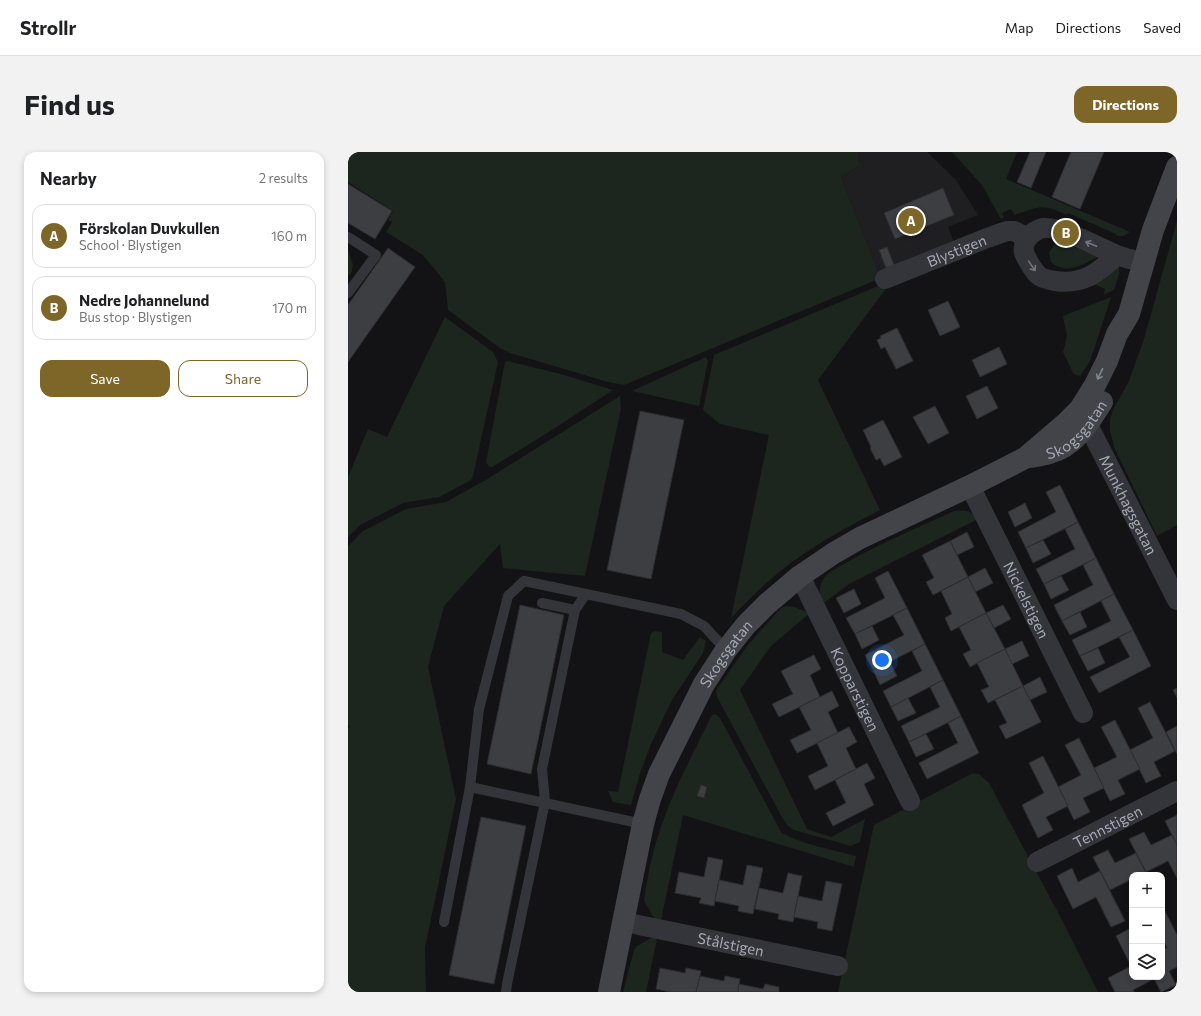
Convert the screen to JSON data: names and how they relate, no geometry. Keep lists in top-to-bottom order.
{
  "streets": {
    "street": [
      "Blystigen",
      "Skogsgatan",
      "Munkhagsgatan",
      "Nickelstigen",
      "Kopparstigen",
      "Tennstigen",
      "Stålstigen"
    ]
  },
  "crossings": [
    ["Skogsgatan", "Munkhagsgatan"],
    ["Skogsgatan", "Nickelstigen"],
    ["Skogsgatan", "Kopparstigen"],
    ["Skogsgatan", "Stålstigen"]
  ],
  "page": {
    "header": "Strollr",
    "nav": ["Map", "Directions", "Saved"],
    "buttons": [
      "Directions",
      ["Save", "Share"]
    ],
    "title": "Find us",
    "heading": ["Nearby", "2 results"],
    "list": [
      {
        "mark": "A",
        "name": "Förskolan Duvkullen",
        "note": "School · Blystigen",
        "value": "160 m"
      },
      {
        "mark": "B",
        "name": "Nedre Johannelund",
        "note": "Bus stop · Blystigen",
        "value": "170 m"
      }
    ],
    "pins": ["A", "B"],
    "map_buttons": ["+", "−"]
  }
}
